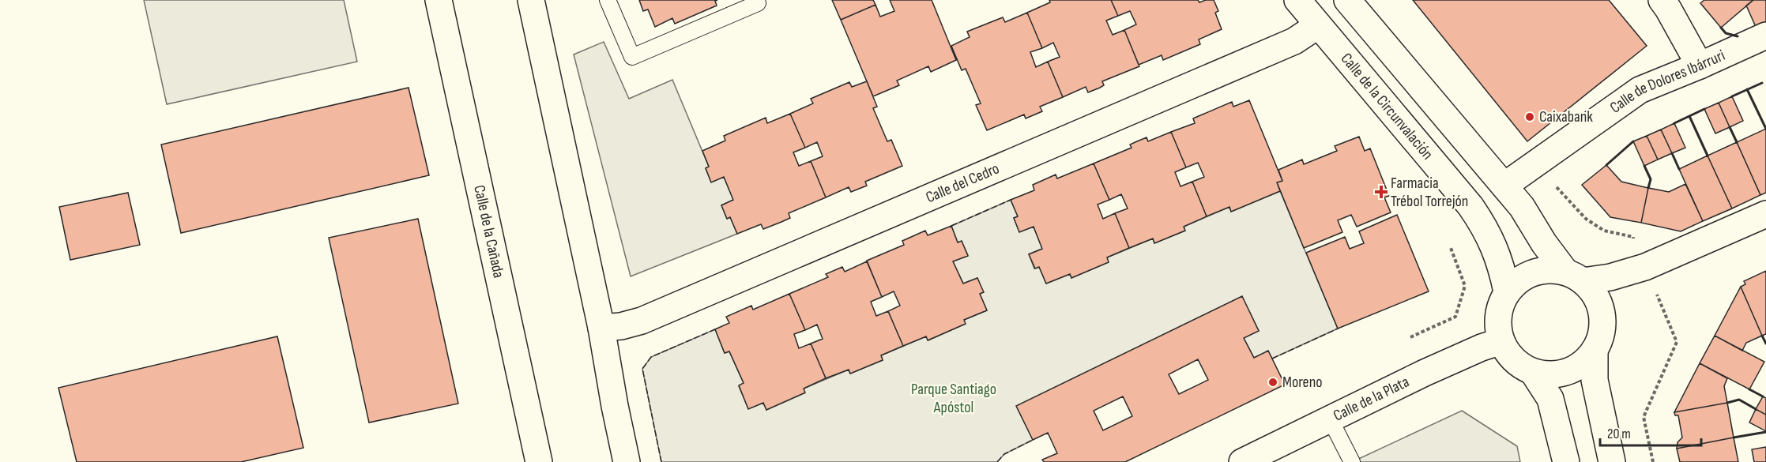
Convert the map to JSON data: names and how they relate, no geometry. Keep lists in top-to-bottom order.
{
  "streets": {
    "street": [
      "Calle de Dolores Ibárruri",
      "Calle de la Circunvalación",
      "Calle del Cedro",
      "Calle de la Cañada",
      "Calle de la Plata"
    ]
  },
  "crossings": [
    ["Calle de la Circunvalación", "Calle del Cedro"],
    ["Calle de la Circunvalación", "Calle de la Plata"]
  ],
  "parks": ["Parque Santiago Apóstol"],
  "places": {
    "other": ["Caixabank", "Moreno"],
    "health": ["Farmacia Trébol Torrejón"]
  },
  "scale_bar": "20 m"
}
